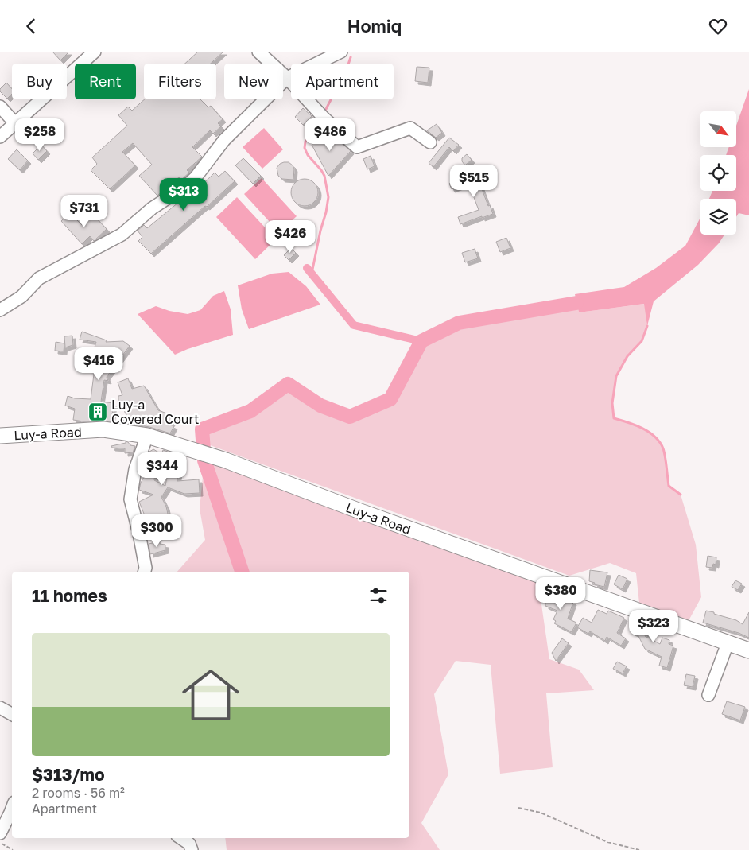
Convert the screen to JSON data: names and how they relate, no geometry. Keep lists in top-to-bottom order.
{
  "streets": {
    "main road": ["Luy-a Road"]
  },
  "places": {
    "building": ["Luy-a Covered Court"]
  },
  "north": "bottom right",
  "page": {
    "header": "Homiq",
    "chip": [
      "Buy",
      "Rent",
      "Filters",
      "New",
      "Apartment"
    ],
    "price": [
      "$258",
      "$486",
      "$515",
      "$313",
      "$731",
      "$426",
      "$416",
      "$344",
      "$300",
      "$380",
      "$323"
    ],
    "heading": "11 homes",
    "list": [
      {
        "name": "$313/mo",
        "note": "2 rooms · 56 m² · Apartment"
      }
    ]
  }
}
